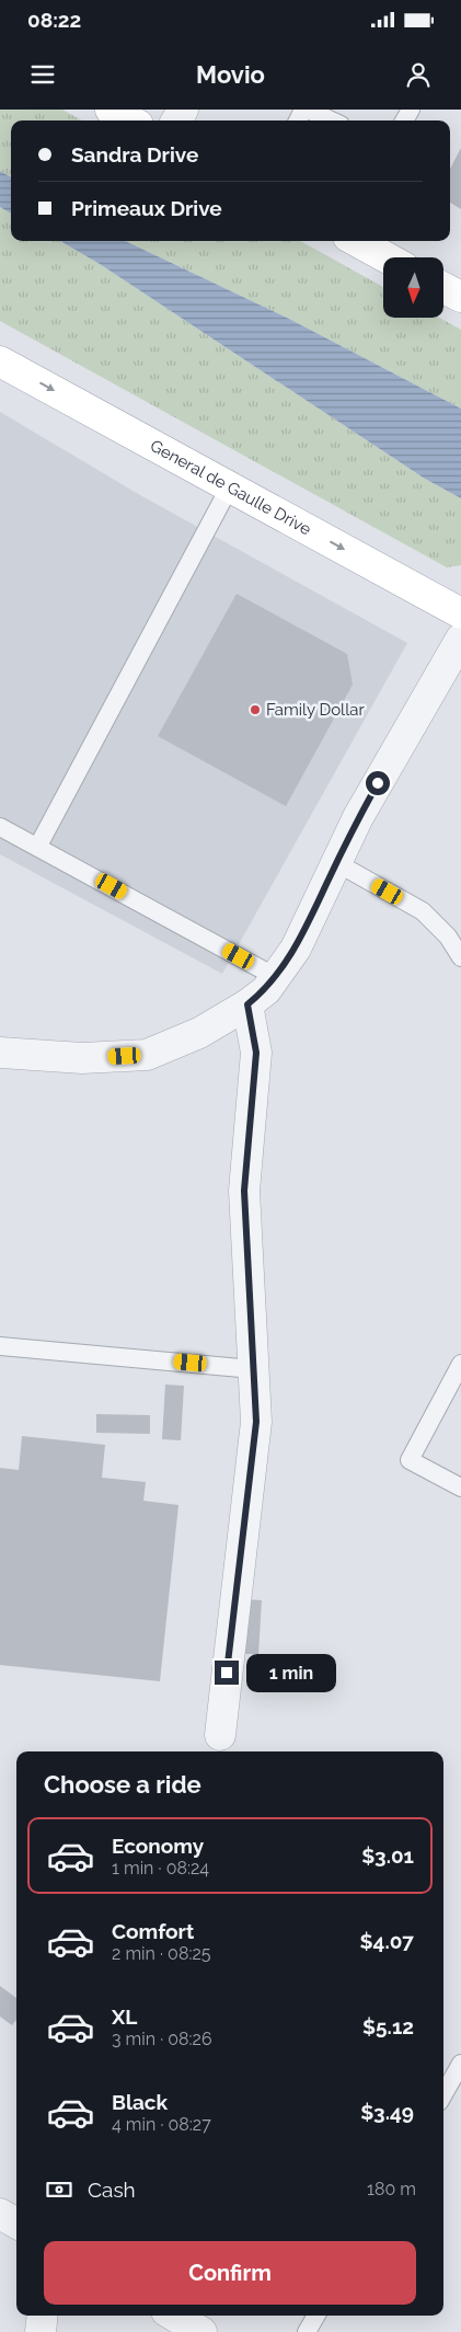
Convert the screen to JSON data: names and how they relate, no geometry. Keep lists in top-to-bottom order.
{
  "streets": {
    "main road": ["General de Gaulle Drive"]
  },
  "one_way": ["General de Gaulle Drive"],
  "places": ["Family Dollar"],
  "north": "bottom",
  "page": {
    "status": "08:22",
    "header": "Movio",
    "banner": ["Sandra Drive", "Primeaux Drive"],
    "bubble": "1 min",
    "heading": "Choose a ride",
    "list": [
      {
        "name": "Economy",
        "note": "1 min · 08:24",
        "value": "$3.01"
      },
      {
        "name": "Comfort",
        "note": "2 min · 08:25",
        "value": "$4.07"
      },
      {
        "name": "XL",
        "note": "3 min · 08:26",
        "value": "$5.12"
      },
      {
        "name": "Black",
        "note": "4 min · 08:27",
        "value": "$3.49"
      }
    ],
    "pay": ["Cash", "180 m"],
    "buttons": "Confirm"
  }
}
